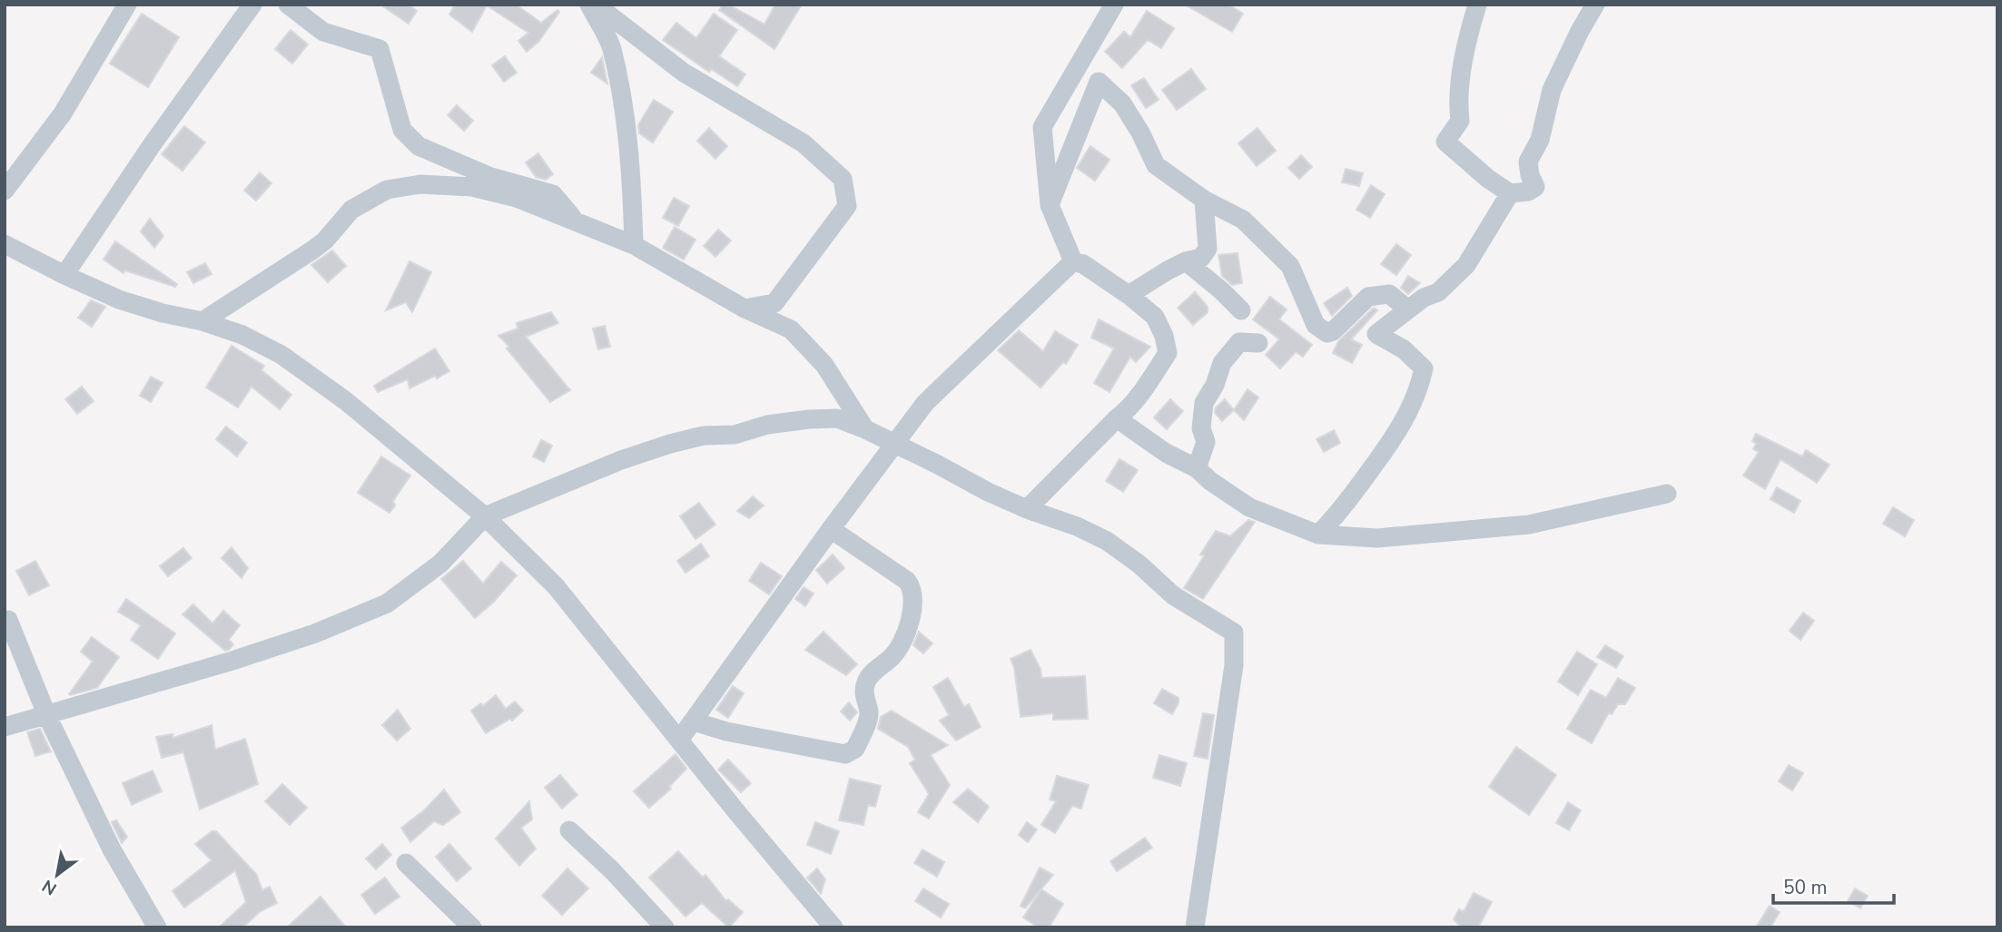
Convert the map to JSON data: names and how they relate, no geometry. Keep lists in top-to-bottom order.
{
  "scale_bar": "50 m",
  "north": "bottom left"
}
